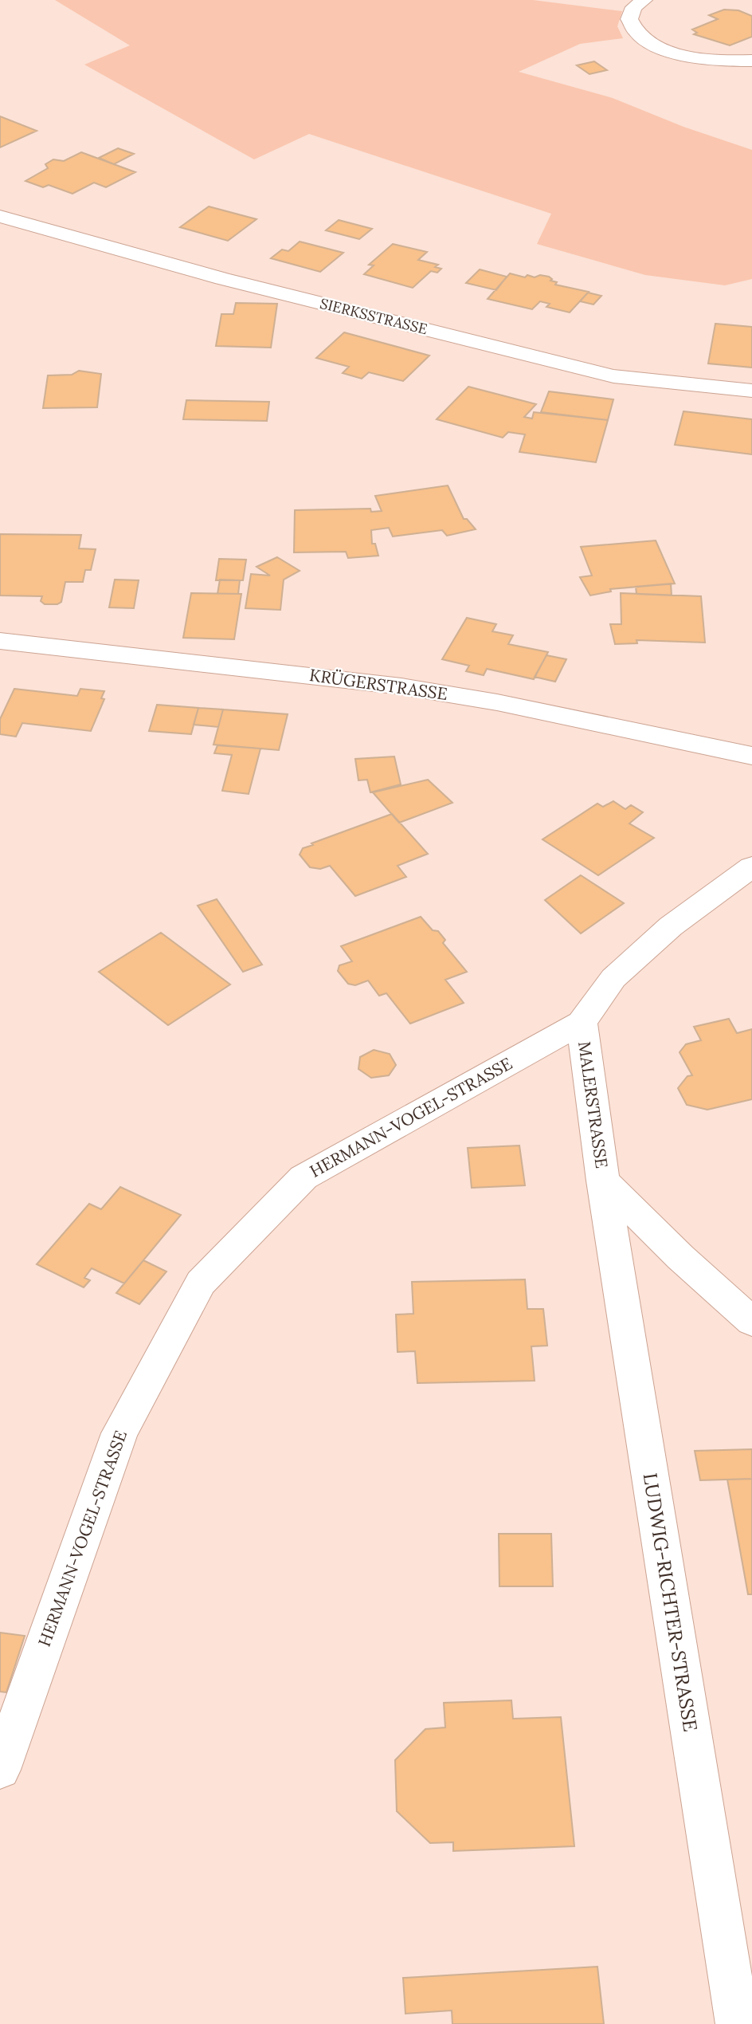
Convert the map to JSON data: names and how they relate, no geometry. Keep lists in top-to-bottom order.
{
  "streets": {
    "street": [
      "SIERKSSTRASSE",
      "KRÜGERSTRASSE",
      "MALERSTRASSE",
      "HERMANN-VOGEL-STRASSE",
      "LUDWIG-RICHTER-STRASSE"
    ]
  },
  "crossings": [
    ["MALERSTRASSE", "HERMANN-VOGEL-STRASSE"],
    ["MALERSTRASSE", "LUDWIG-RICHTER-STRASSE"]
  ]
}
